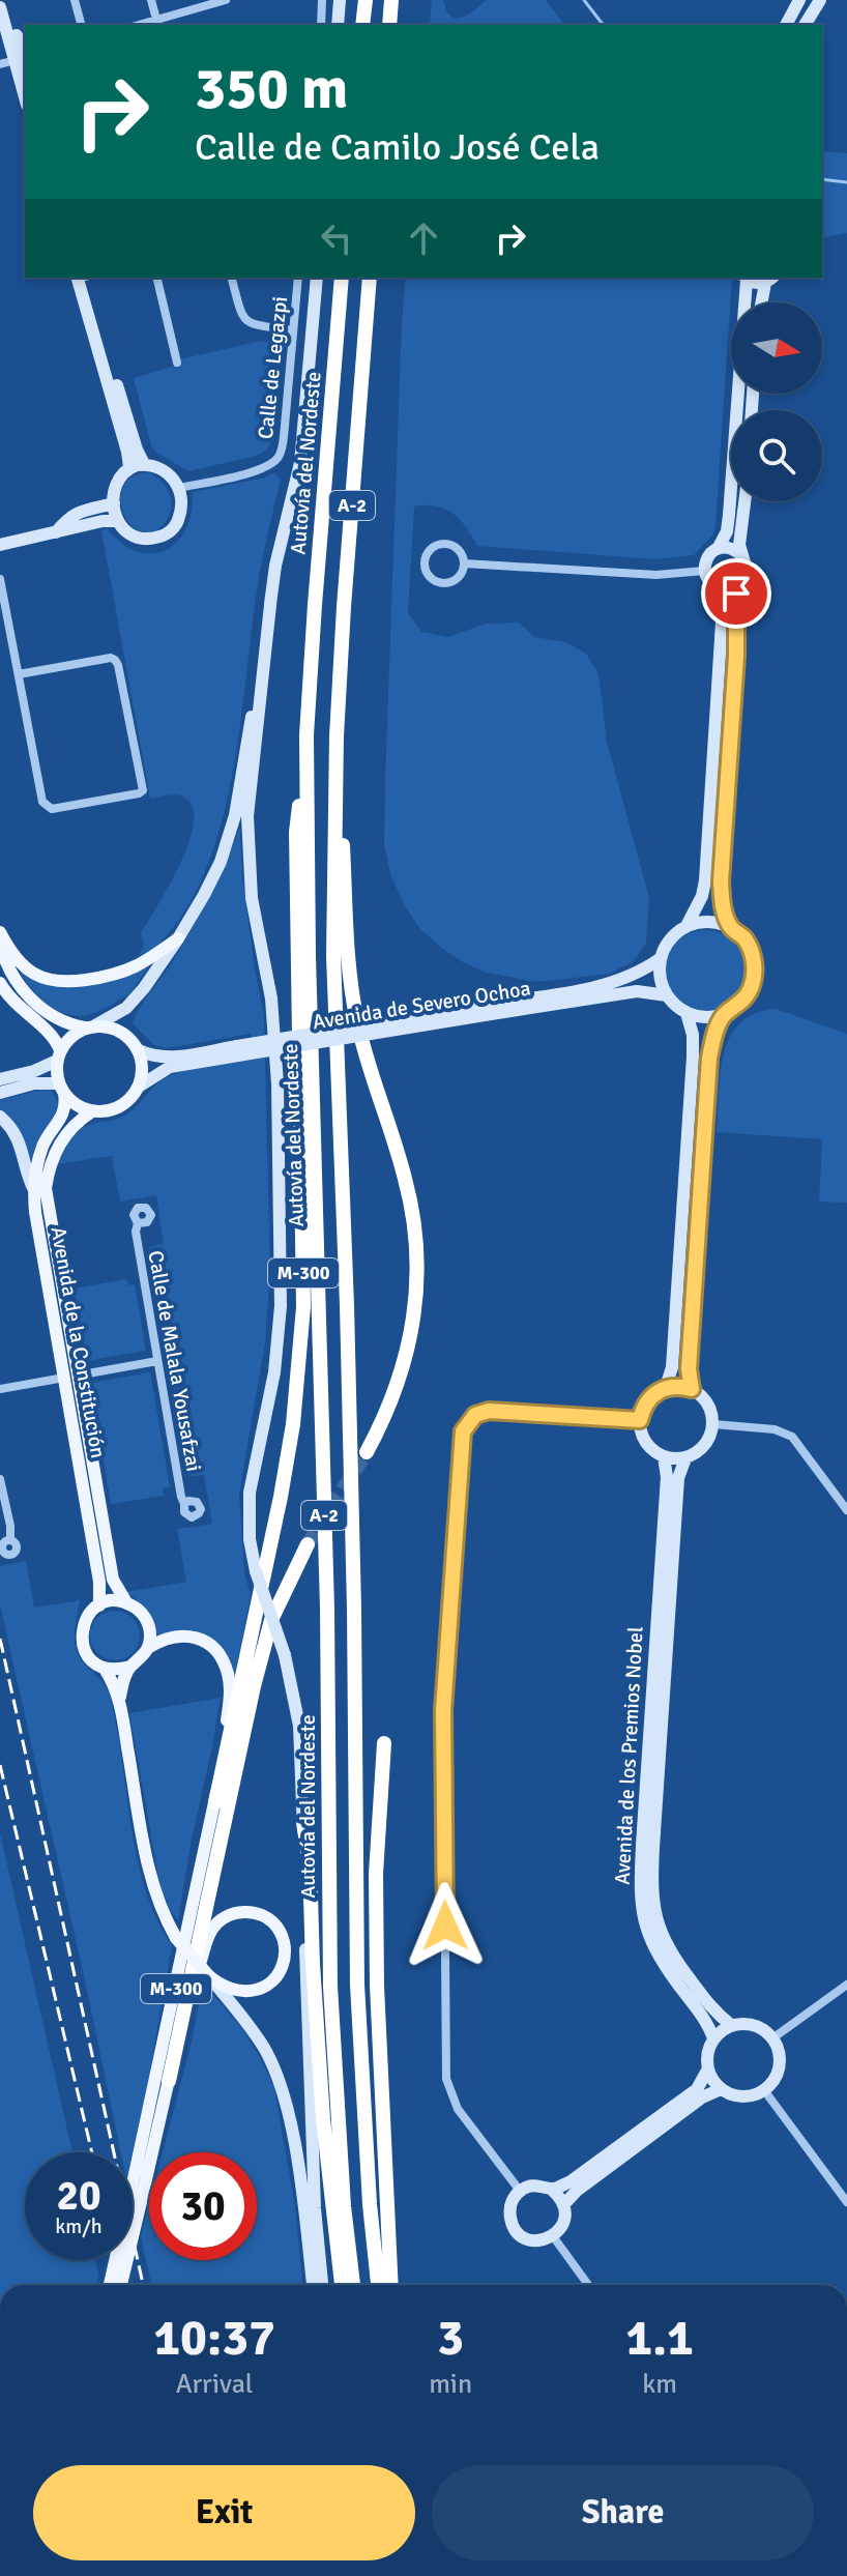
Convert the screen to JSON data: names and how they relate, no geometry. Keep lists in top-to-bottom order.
{
  "streets": {
    "highway": ["Autovía del Nordeste", "A-2", "M-300"],
    "main road": ["Avenida de la Constitución"],
    "street": [
      "Calle de Legazpi",
      "Avenida de Severo Ochoa",
      "Calle de Malala Yousafzai",
      "Avenida de los Premios Nobel"
    ]
  },
  "crossings": [
    ["Autovía del Nordeste", "M-300"],
    ["Avenida de Severo Ochoa", "Avenida de la Constitución"]
  ],
  "north": "right",
  "page": {
    "turn": ["350 m", "Calle de Camilo José Cela"],
    "speed": "20 km/h",
    "limit": "30",
    "eta": [
      "10:37",
      "Arrival",
      "3",
      "min",
      "1.1",
      "km"
    ],
    "buttons": ["Exit", "Share"]
  }
}
